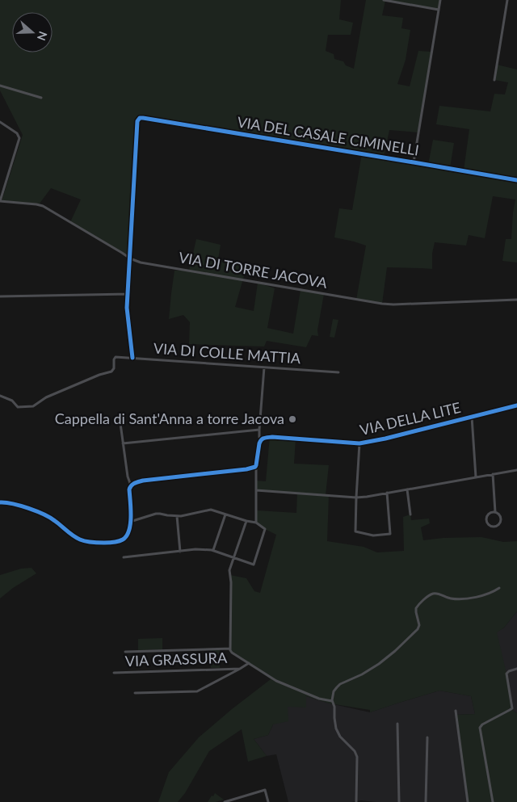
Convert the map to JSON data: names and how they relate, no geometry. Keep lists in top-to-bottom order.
{
  "streets": {
    "street": [
      "VIA DEL CASALE CIMINELLI",
      "VIA DI TORRE JACOVA",
      "VIA DI COLLE MATTIA",
      "VIA DELLA LITE",
      "VIA GRASSURA"
    ]
  },
  "crossings": [
    ["VIA DEL CASALE CIMINELLI", "VIA DI TORRE JACOVA"]
  ],
  "places": ["Cappella di Sant'Anna a torre Jacova"],
  "north": "right"
}
